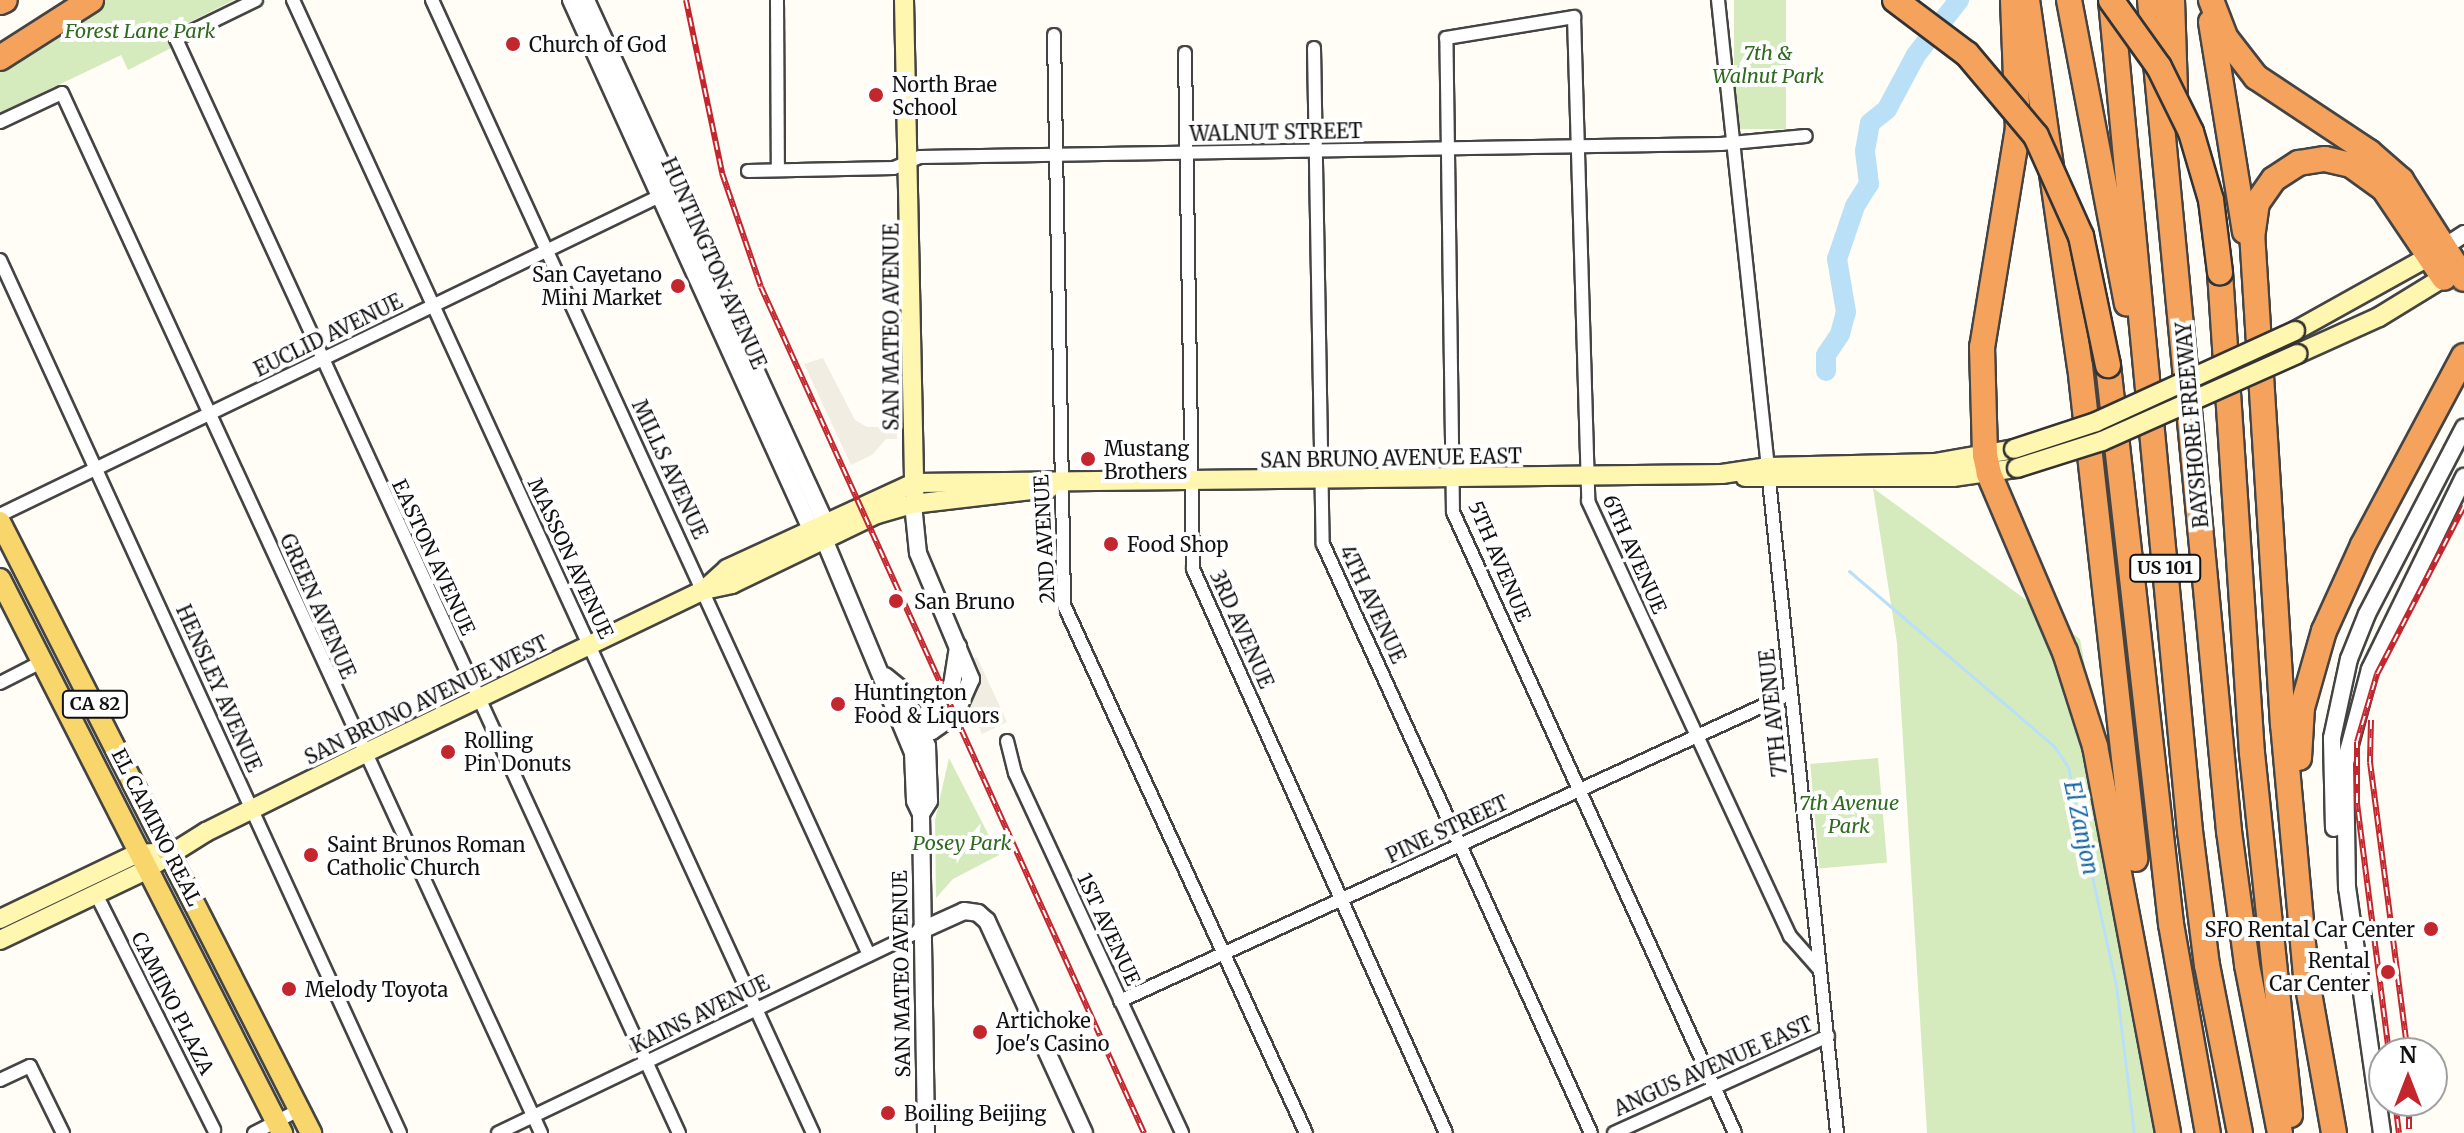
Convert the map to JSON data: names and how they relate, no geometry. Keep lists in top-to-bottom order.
{
  "streets": {
    "highway": ["BAYSHORE FREEWAY", "US 101"],
    "main road": [
      "SAN MATEO AVENUE",
      "SAN BRUNO AVENUE EAST",
      "SAN BRUNO AVENUE WEST",
      "CA 82",
      "EL CAMINO REAL"
    ],
    "street": [
      "WALNUT STREET",
      "HUNTINGTON AVENUE",
      "EUCLID AVENUE",
      "MILLS AVENUE",
      "2ND AVENUE",
      "6TH AVENUE",
      "EASTON AVENUE",
      "MASSON AVENUE",
      "5TH AVENUE",
      "4TH AVENUE",
      "GREEN AVENUE",
      "3RD AVENUE",
      "HENSLEY AVENUE",
      "7TH AVENUE",
      "PINE STREET",
      "1ST AVENUE",
      "CAMINO PLAZA",
      "KAINS AVENUE",
      "ANGUS AVENUE EAST"
    ]
  },
  "crossings": [
    ["WALNUT STREET", "SAN MATEO AVENUE"],
    ["WALNUT STREET", "2ND AVENUE"],
    ["WALNUT STREET", "6TH AVENUE"],
    ["WALNUT STREET", "5TH AVENUE"],
    ["WALNUT STREET", "4TH AVENUE"],
    ["WALNUT STREET", "3RD AVENUE"],
    ["WALNUT STREET", "7TH AVENUE"],
    ["HUNTINGTON AVENUE", "SAN MATEO AVENUE"],
    ["HUNTINGTON AVENUE", "EUCLID AVENUE"],
    ["HUNTINGTON AVENUE", "SAN BRUNO AVENUE WEST"],
    ["SAN MATEO AVENUE", "SAN BRUNO AVENUE EAST"],
    ["SAN MATEO AVENUE", "SAN BRUNO AVENUE WEST"],
    ["SAN MATEO AVENUE", "KAINS AVENUE"],
    ["EUCLID AVENUE", "MILLS AVENUE"],
    ["EUCLID AVENUE", "EASTON AVENUE"],
    ["EUCLID AVENUE", "MASSON AVENUE"],
    ["EUCLID AVENUE", "GREEN AVENUE"],
    ["EUCLID AVENUE", "HENSLEY AVENUE"],
    ["SAN BRUNO AVENUE EAST", "2ND AVENUE"],
    ["SAN BRUNO AVENUE EAST", "6TH AVENUE"],
    ["SAN BRUNO AVENUE EAST", "5TH AVENUE"],
    ["SAN BRUNO AVENUE EAST", "4TH AVENUE"],
    ["SAN BRUNO AVENUE EAST", "3RD AVENUE"],
    ["SAN BRUNO AVENUE EAST", "SAN BRUNO AVENUE WEST"],
    ["SAN BRUNO AVENUE EAST", "7TH AVENUE"],
    ["MILLS AVENUE", "SAN BRUNO AVENUE WEST"],
    ["MILLS AVENUE", "KAINS AVENUE"],
    ["2ND AVENUE", "PINE STREET"],
    ["6TH AVENUE", "5TH AVENUE"],
    ["6TH AVENUE", "7TH AVENUE"],
    ["6TH AVENUE", "PINE STREET"],
    ["EASTON AVENUE", "SAN BRUNO AVENUE WEST"],
    ["EASTON AVENUE", "KAINS AVENUE"],
    ["MASSON AVENUE", "SAN BRUNO AVENUE WEST"],
    ["MASSON AVENUE", "KAINS AVENUE"],
    ["5TH AVENUE", "PINE STREET"],
    ["5TH AVENUE", "ANGUS AVENUE EAST"],
    ["4TH AVENUE", "PINE STREET"],
    ["GREEN AVENUE", "SAN BRUNO AVENUE WEST"],
    ["GREEN AVENUE", "KAINS AVENUE"],
    ["3RD AVENUE", "PINE STREET"],
    ["HENSLEY AVENUE", "SAN BRUNO AVENUE WEST"],
    ["SAN BRUNO AVENUE WEST", "EL CAMINO REAL"],
    ["SAN BRUNO AVENUE WEST", "CAMINO PLAZA"],
    ["7TH AVENUE", "PINE STREET"],
    ["7TH AVENUE", "ANGUS AVENUE EAST"],
    ["PINE STREET", "1ST AVENUE"]
  ],
  "water": ["El Zanjon"],
  "parks": [
    "Forest Lane Park",
    "7th & Walnut Park",
    "7th Avenue Park",
    "Posey Park"
  ],
  "places": [
    "Church of God",
    "North Brae School",
    "San Cayetano Mini Market",
    "Mustang Brothers",
    "Food Shop",
    "San Bruno",
    "Huntington Food & Liquors",
    "Rolling Pin Donuts",
    "Saint Brunos Roman Catholic Church",
    "SFO Rental Car Center",
    "Rental Car Center",
    "Melody Toyota",
    "Artichoke Joe's Casino",
    "Boiling Beijing"
  ],
  "north": "top"
}
